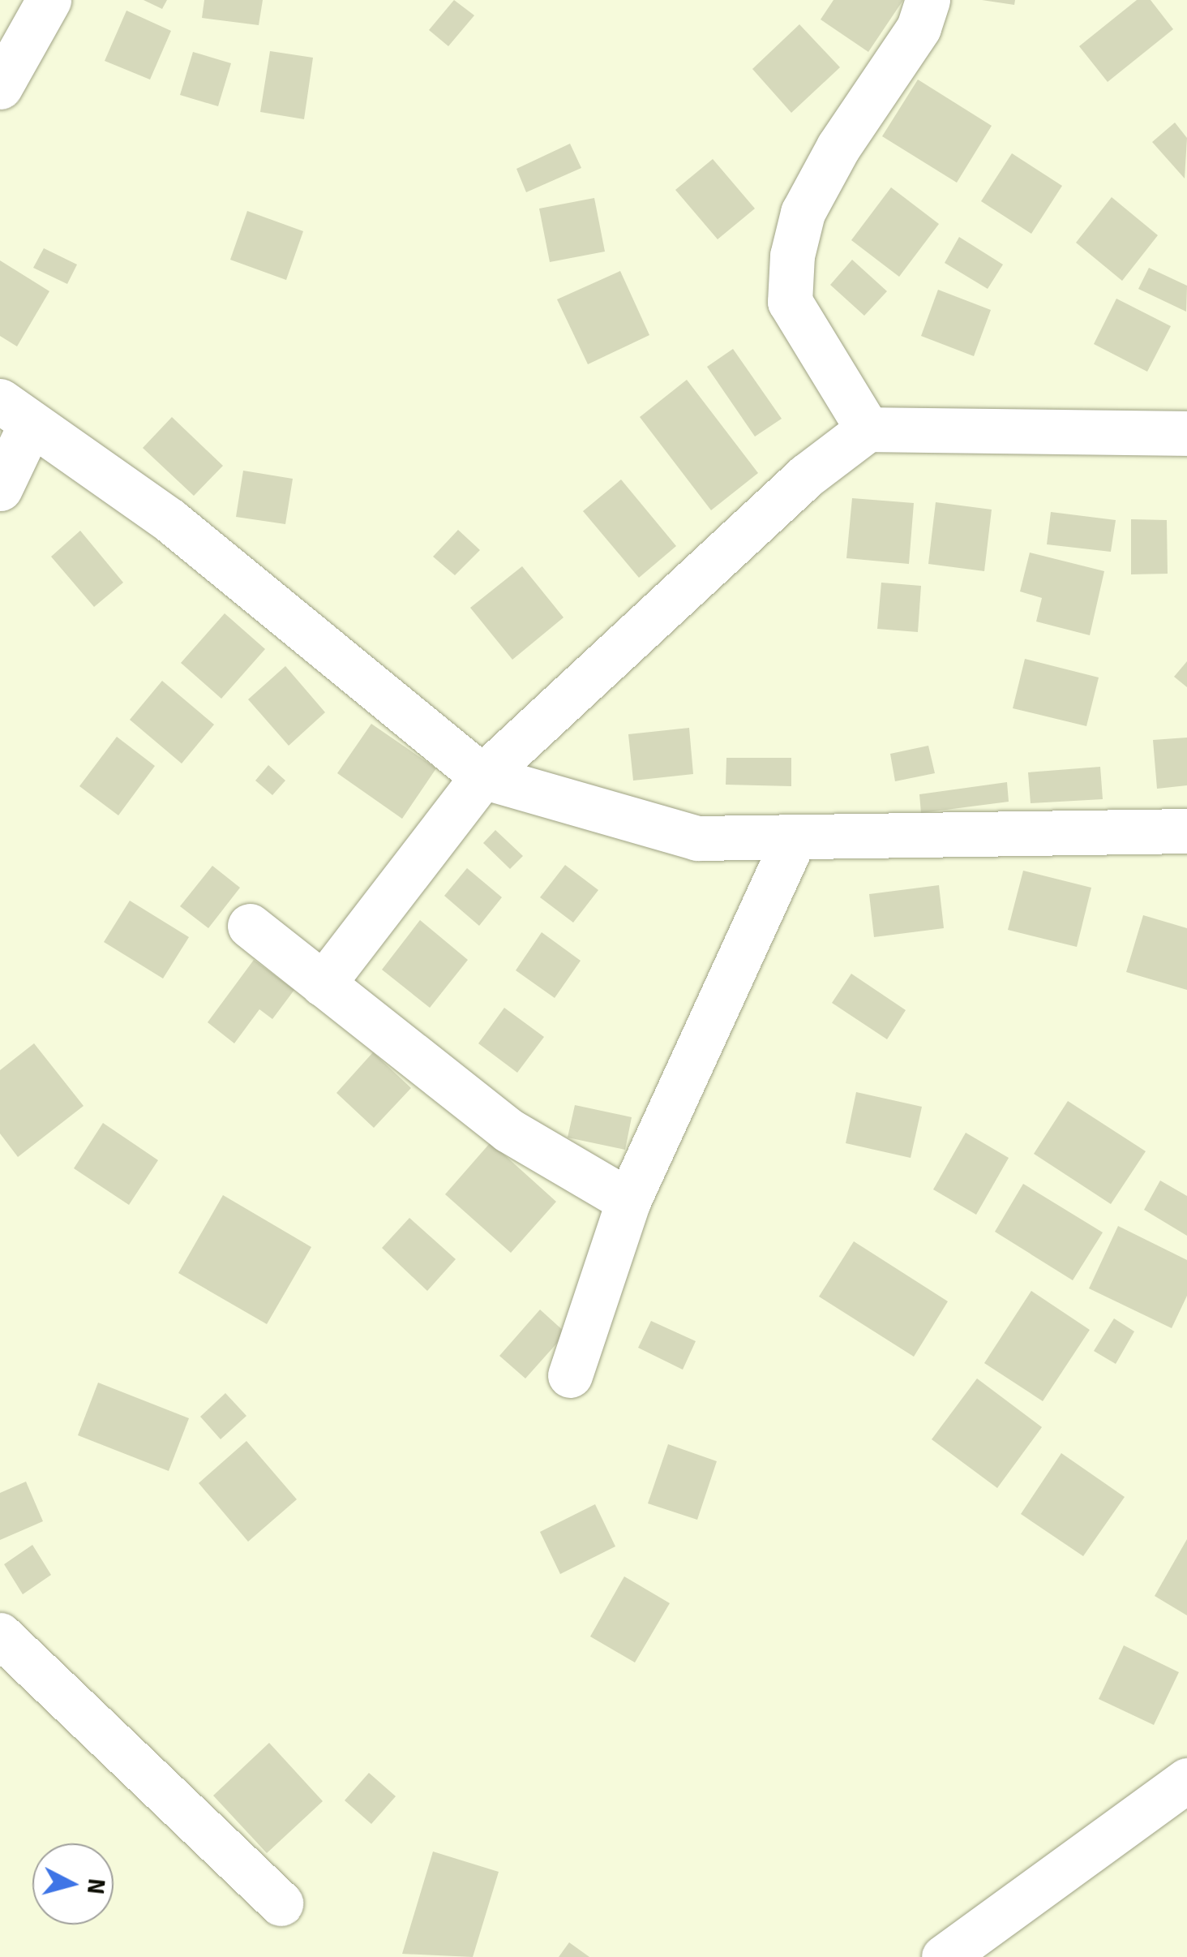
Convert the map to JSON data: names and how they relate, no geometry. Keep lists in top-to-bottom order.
{
  "north": "right"
}
